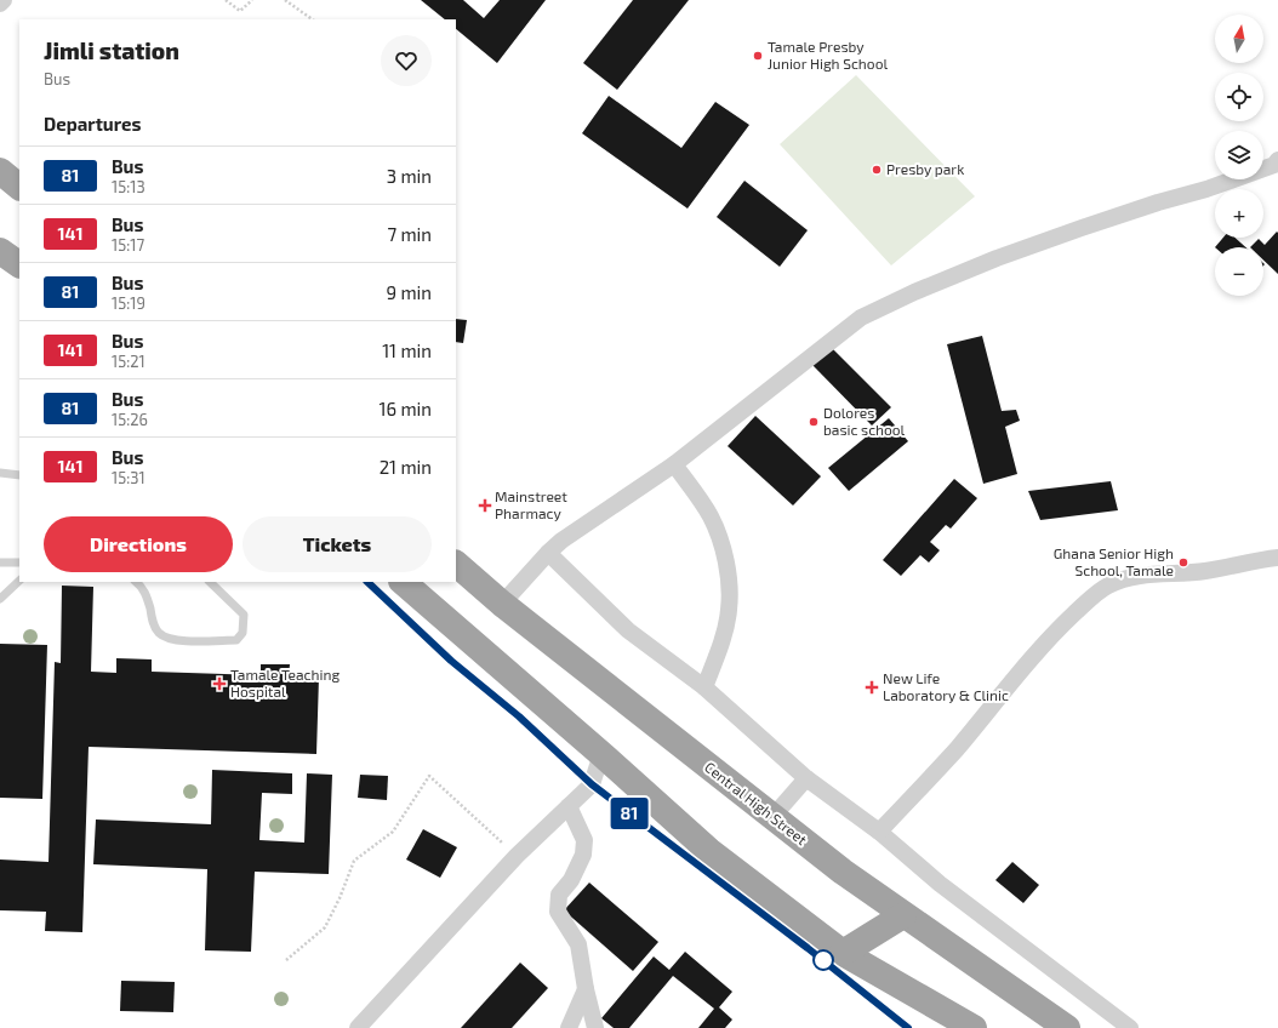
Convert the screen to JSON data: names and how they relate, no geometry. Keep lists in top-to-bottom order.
{
  "streets": {
    "highway": ["Central High Street"]
  },
  "places": {
    "other": [
      "Tamale Presby Junior High School",
      "Presby park",
      "Dolores basic school",
      "Ghana Senior High School, Tamale"
    ],
    "health": ["Mainstreet Pharmacy", "Tamale Teaching Hospital", "New Life Laboratory & Clinic"]
  },
  "lines": ["bus line 81"],
  "north": "top",
  "page": {
    "on_map": "81",
    "map_buttons": ["+", "−"],
    "heading": [
      ["Jimli station", "Bus"],
      "Departures"
    ],
    "list": [
      {
        "mark": "81",
        "name": "Bus",
        "note": "15:13",
        "value": "3 min"
      },
      {
        "mark": "141",
        "name": "Bus",
        "note": "15:17",
        "value": "7 min"
      },
      {
        "mark": "81",
        "name": "Bus",
        "note": "15:19",
        "value": "9 min"
      },
      {
        "mark": "141",
        "name": "Bus",
        "note": "15:21",
        "value": "11 min"
      },
      {
        "mark": "81",
        "name": "Bus",
        "note": "15:26",
        "value": "16 min"
      },
      {
        "mark": "141",
        "name": "Bus",
        "note": "15:31",
        "value": "21 min"
      }
    ],
    "buttons": ["Directions", "Tickets"]
  }
}
